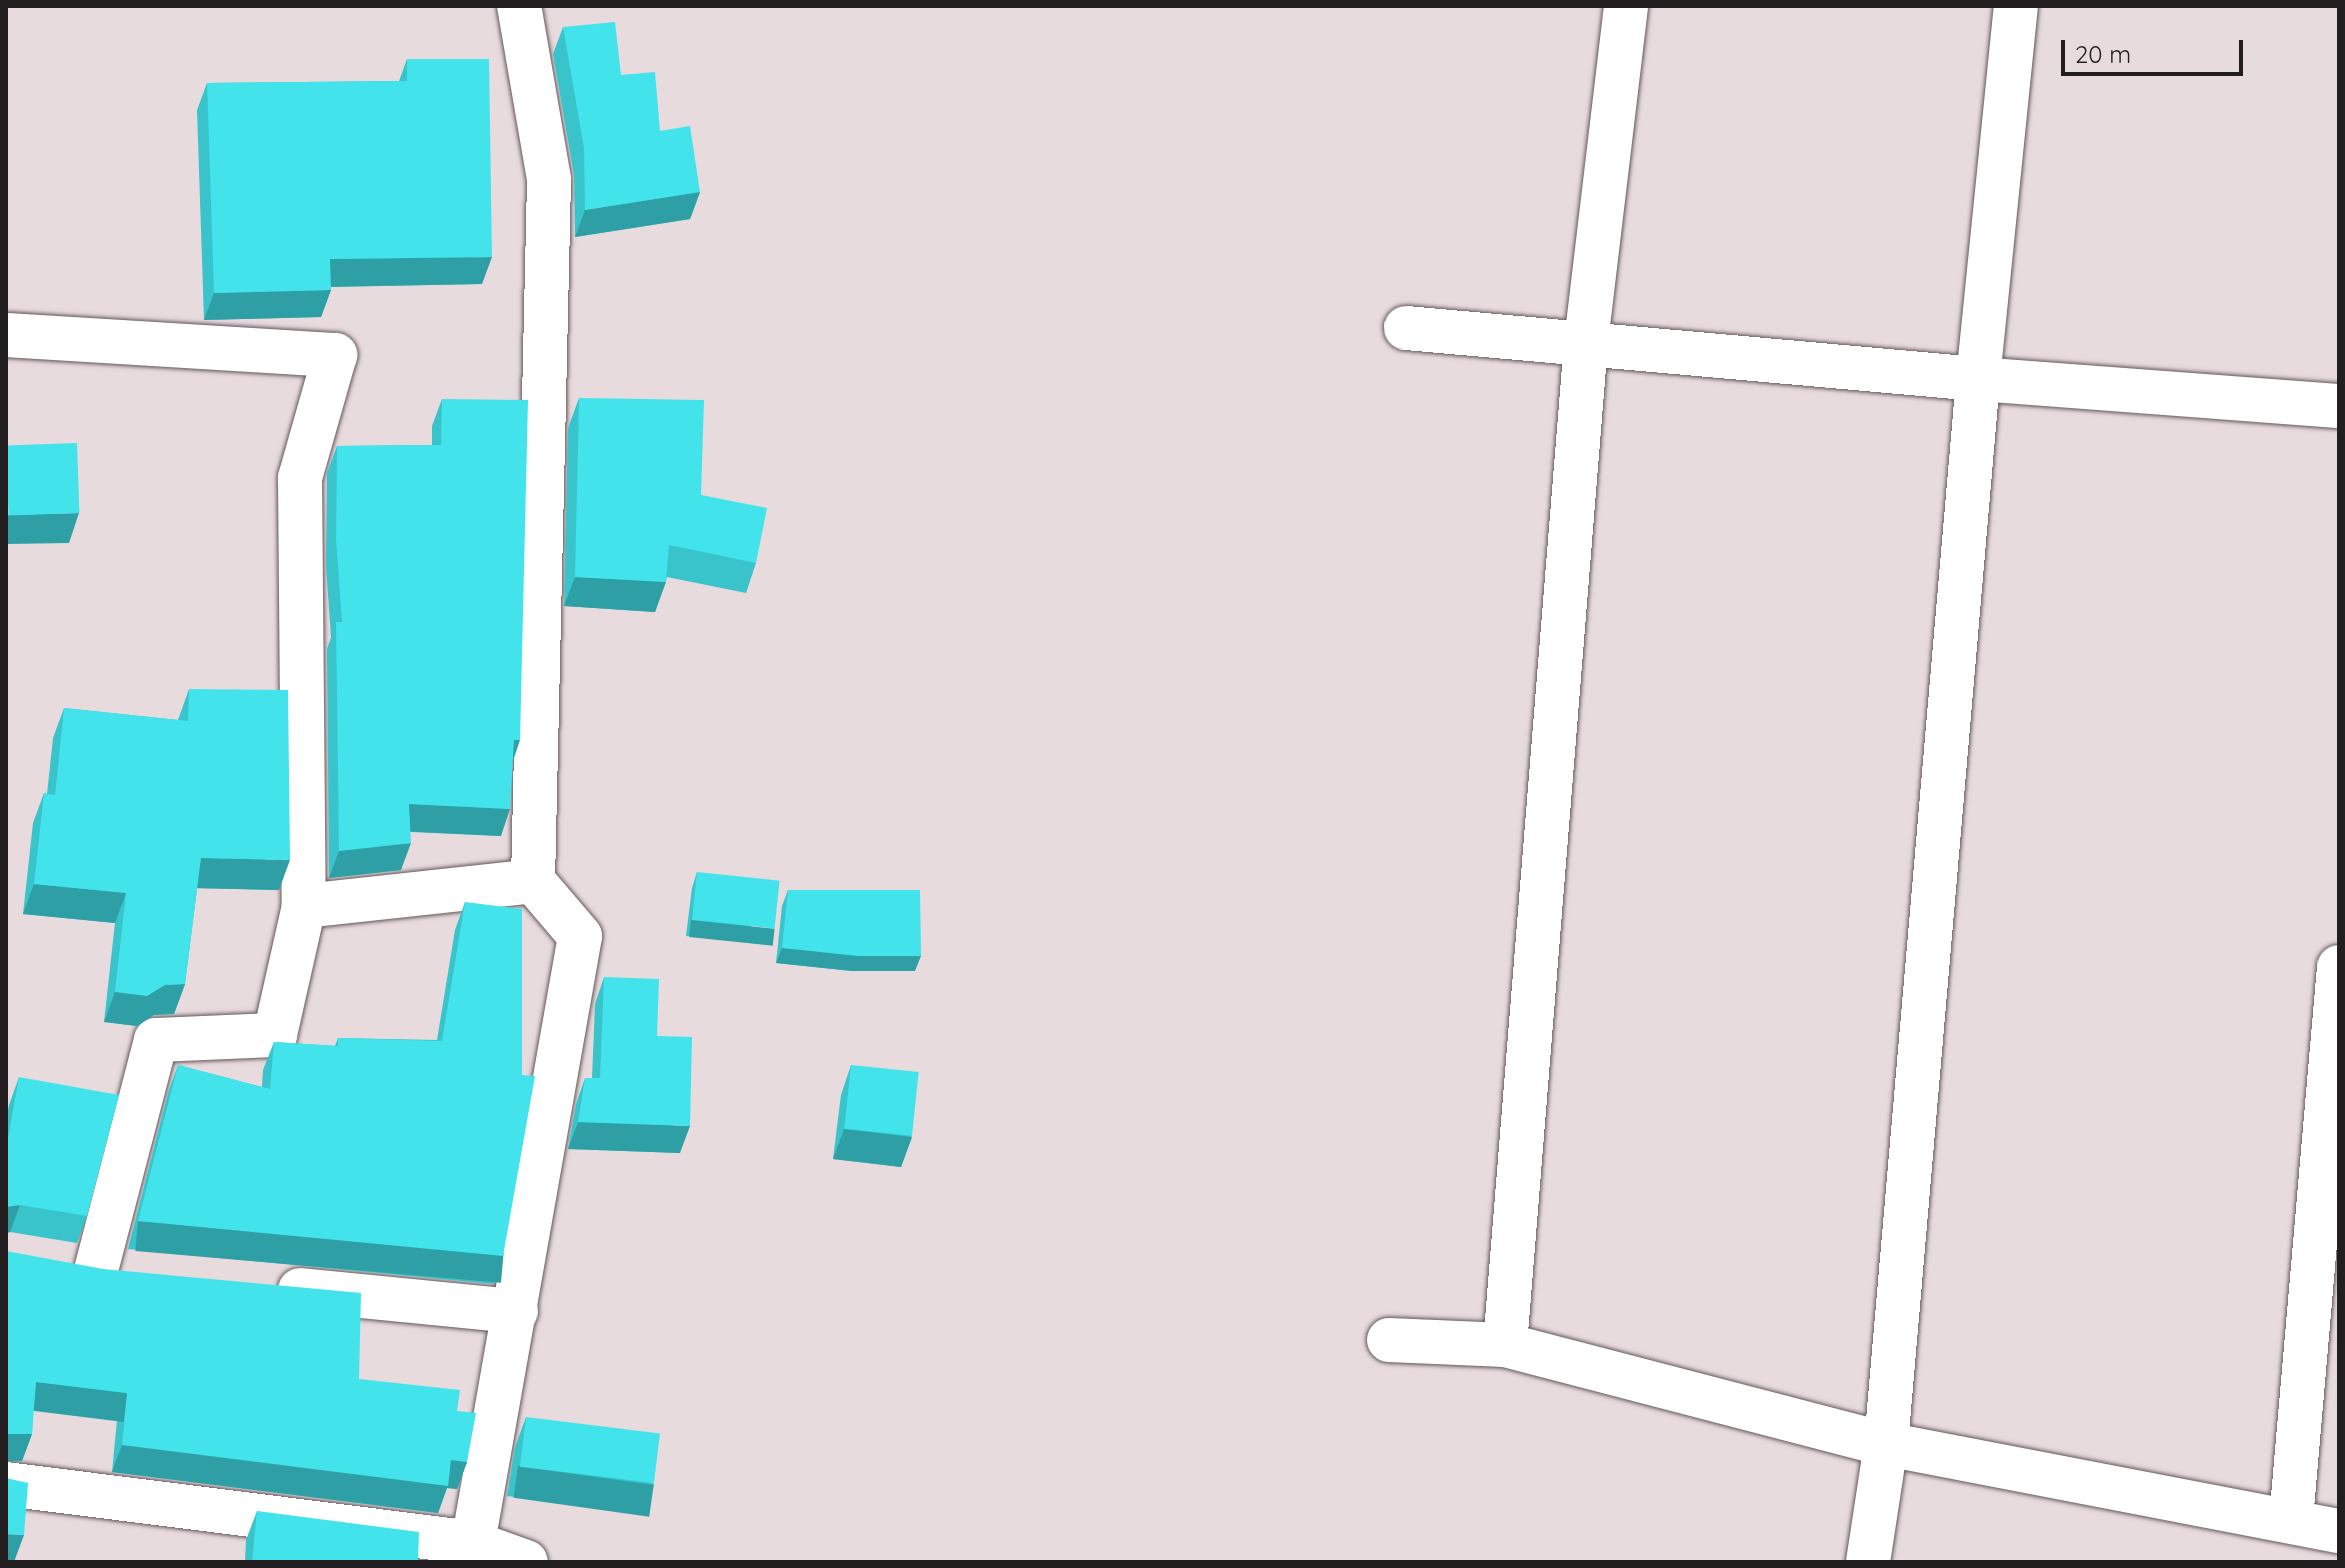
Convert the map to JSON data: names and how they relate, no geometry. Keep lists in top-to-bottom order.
{
  "scale_bar": "20 m"
}
